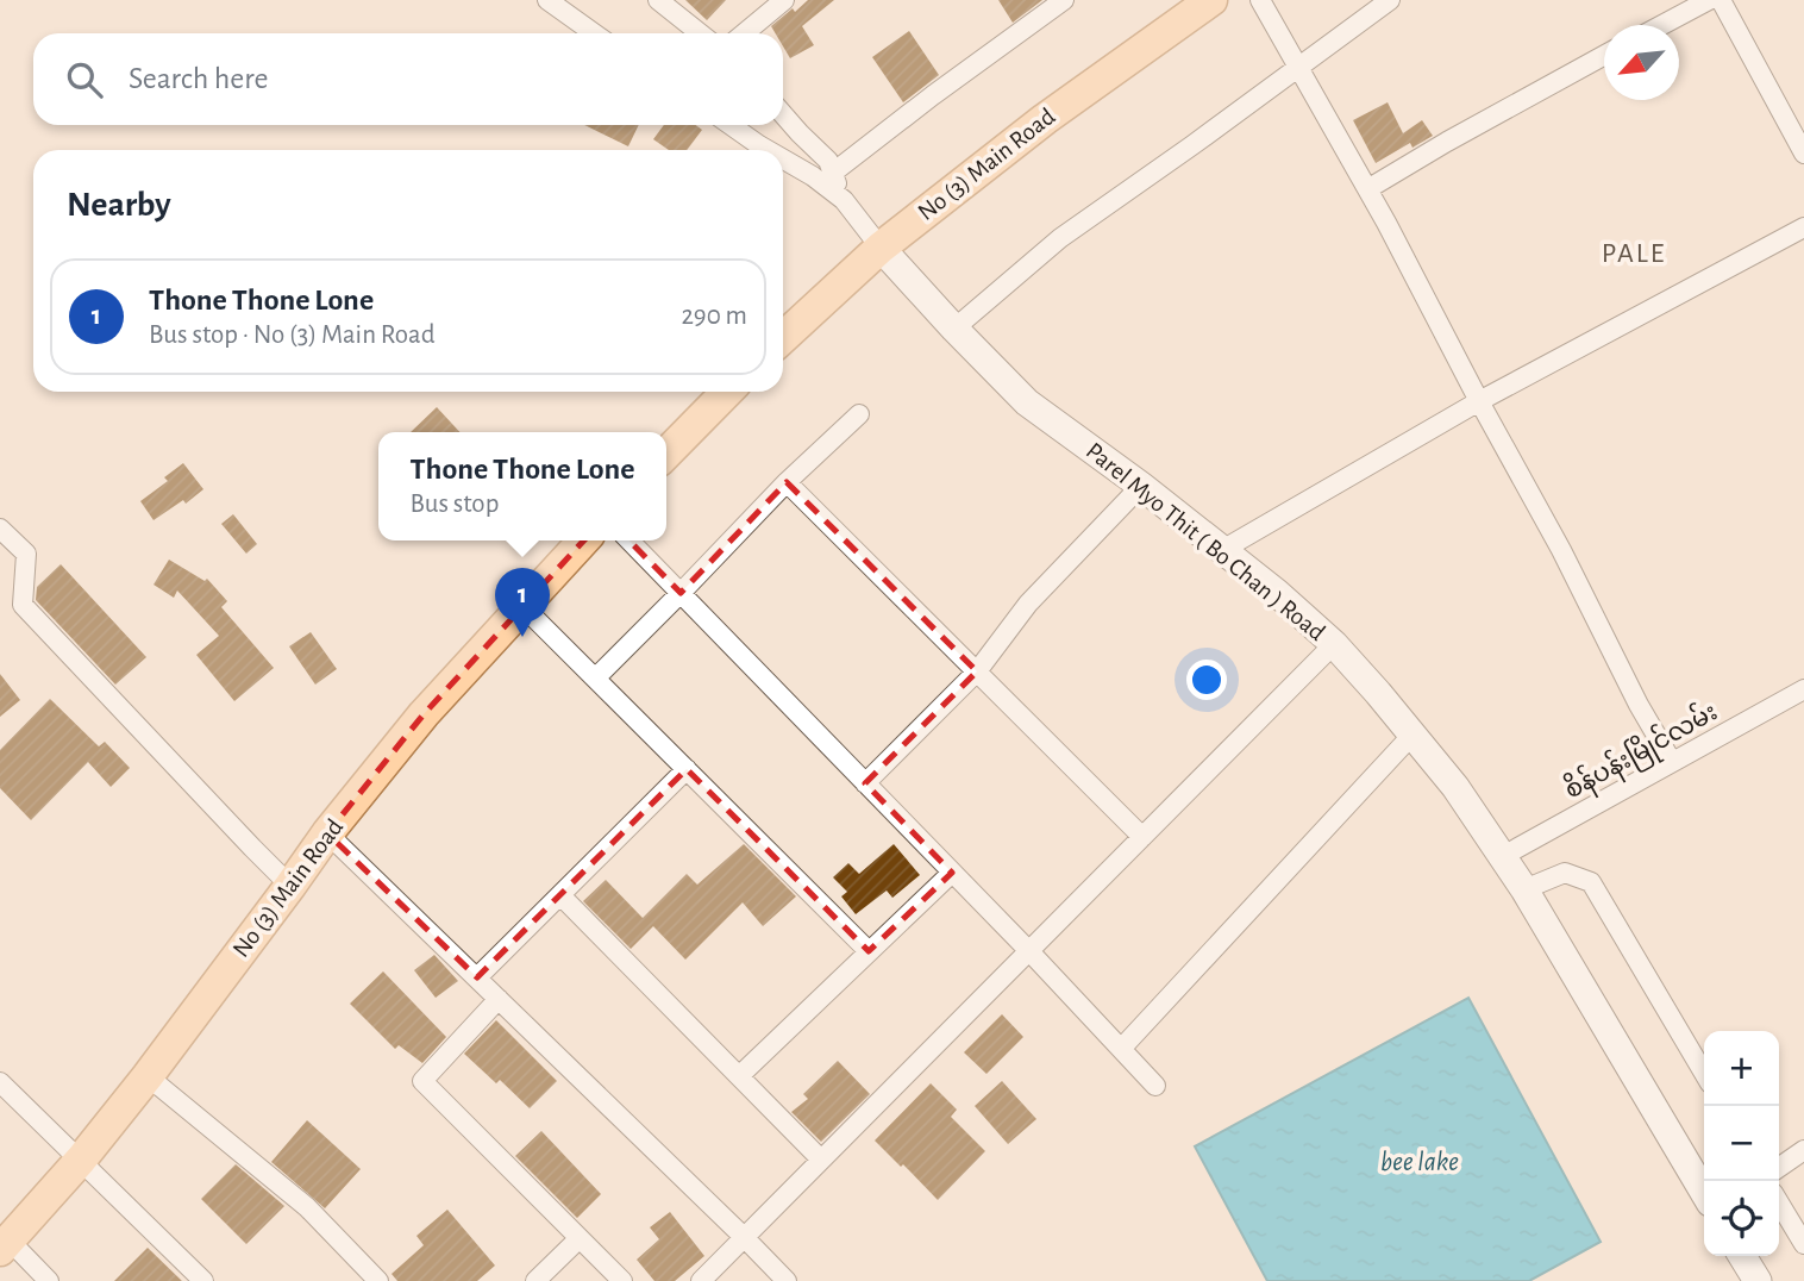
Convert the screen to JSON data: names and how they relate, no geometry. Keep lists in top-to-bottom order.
{
  "streets": {
    "main road": ["No (3) Main Road"],
    "street": ["Parel Myo Thit ( Bo Chan ) Road", "စိန်ပန်းမြိုင်လမ်း"]
  },
  "crossings": [
    ["No (3) Main Road", "Parel Myo Thit ( Bo Chan ) Road"],
    ["Parel Myo Thit ( Bo Chan ) Road", "စိန်ပန်းမြိုင်လမ်း"]
  ],
  "districts": ["PALE"],
  "water": ["bee lake"],
  "north": "bottom left",
  "page": {
    "search": "Search here",
    "heading": "Nearby",
    "list": [
      {
        "mark": "1",
        "name": "Thone Thone Lone",
        "note": "Bus stop · No (3) Main Road",
        "value": "290 m"
      }
    ],
    "popup": ["Thone Thone Lone", "Bus stop"],
    "pins": "1",
    "map_buttons": ["+", "−"]
  }
}
